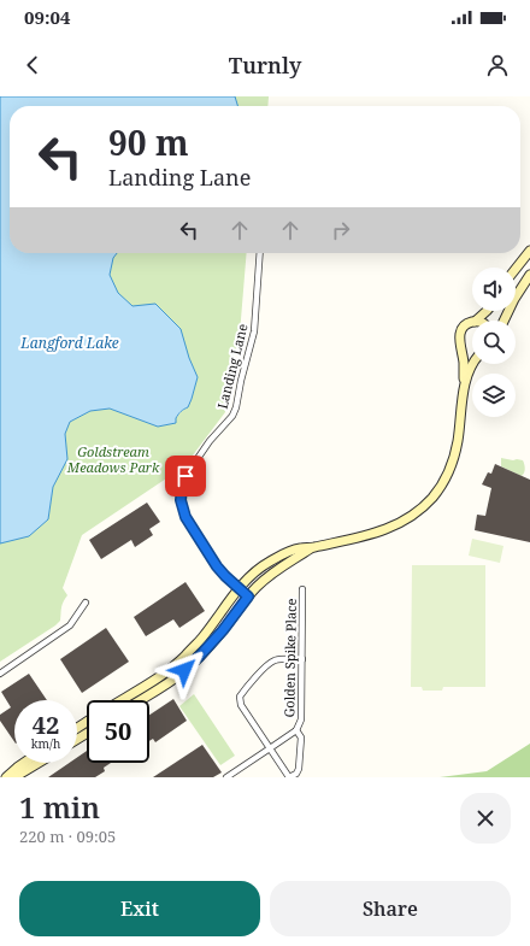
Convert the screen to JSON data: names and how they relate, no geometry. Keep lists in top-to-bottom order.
{
  "streets": {
    "street": ["Landing Lane", "Golden Spike Place"]
  },
  "water": ["Langford Lake"],
  "parks": ["Goldstream Meadows Park"],
  "page": {
    "status": "09:04",
    "header": "Turnly",
    "turn": ["90 m", "Landing Lane"],
    "speed": "42 km/h",
    "limit": "50",
    "heading": ["1 min", "220 m · 09:05"],
    "buttons": ["Exit", "Share"]
  }
}
